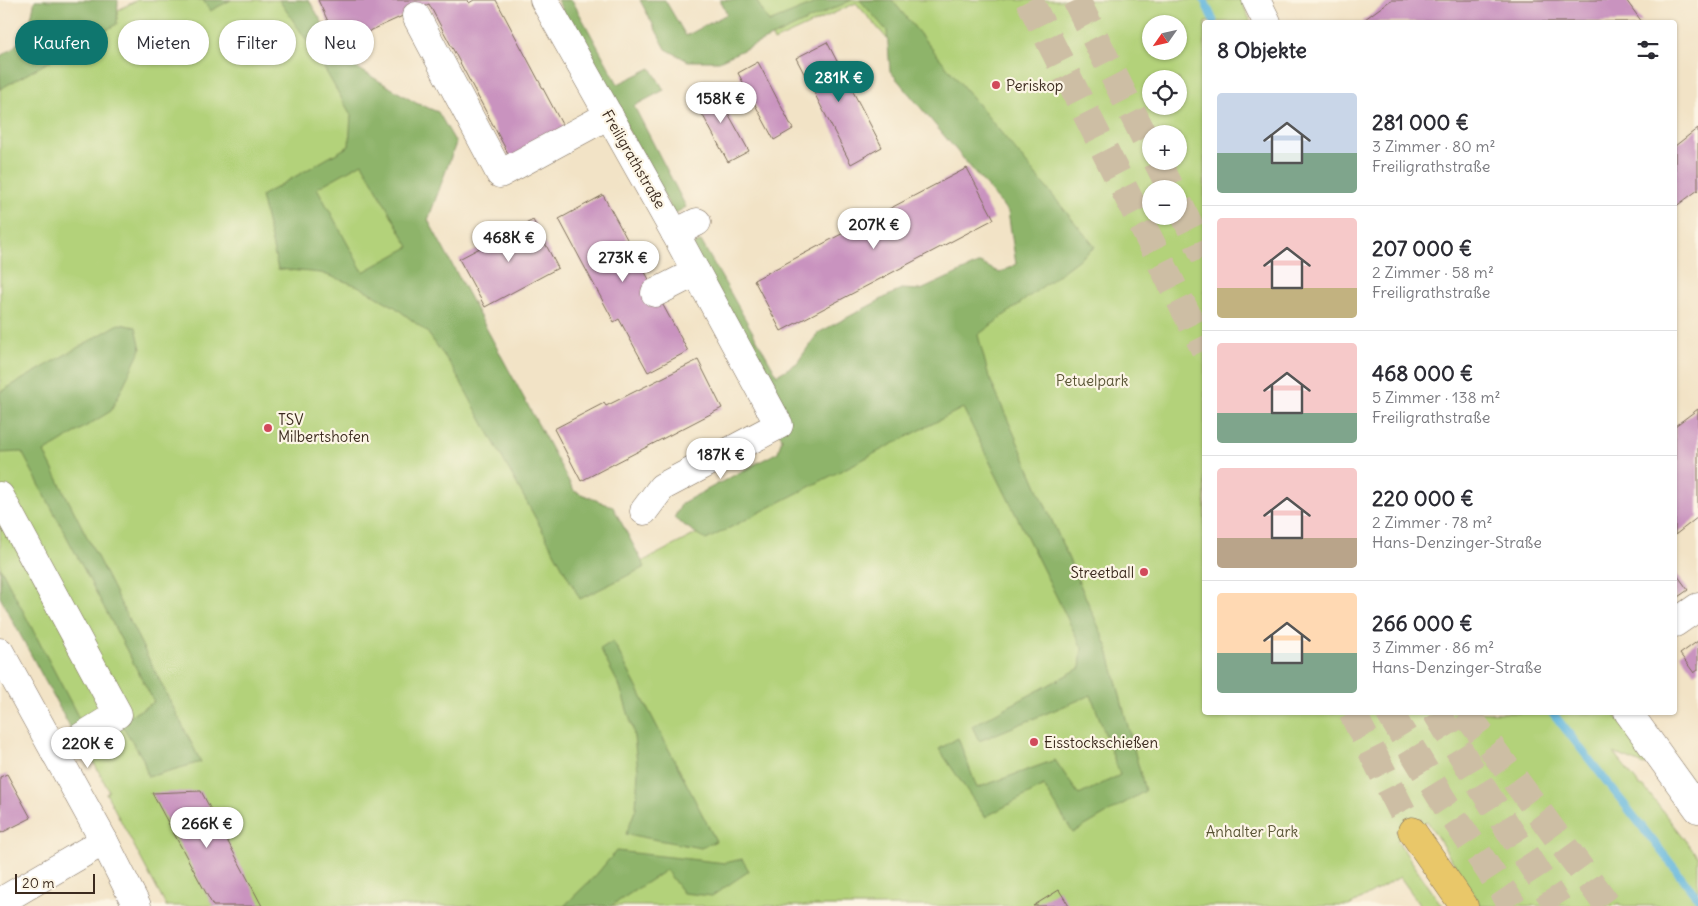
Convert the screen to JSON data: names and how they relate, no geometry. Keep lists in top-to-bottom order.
{
  "streets": {
    "street": ["Freiligrathstraße"]
  },
  "parks": ["Petuelpark", "Anhalter Park"],
  "places": [
    "Periskop",
    "TSV Milbertshofen",
    "Streetball",
    "Eisstockschießen"
  ],
  "scale_bar": "20 m",
  "north": "bottom left",
  "page": {
    "map_buttons": ["+", "−"],
    "chip": [
      "Kaufen",
      "Mieten",
      "Filter",
      "Neu"
    ],
    "heading": "8 Objekte",
    "price": [
      "281K €",
      "158K €",
      "207K €",
      "468K €",
      "273K €",
      "187K €",
      "220K €",
      "266K €"
    ],
    "list": [
      {
        "name": "281 000 €",
        "note": "3 Zimmer · 80 m² · Freiligrathstraße"
      },
      {
        "name": "207 000 €",
        "note": "2 Zimmer · 58 m² · Freiligrathstraße"
      },
      {
        "name": "468 000 €",
        "note": "5 Zimmer · 138 m² · Freiligrathstraße"
      },
      {
        "name": "220 000 €",
        "note": "2 Zimmer · 78 m² · Hans-Denzinger-Straße"
      },
      {
        "name": "266 000 €",
        "note": "3 Zimmer · 86 m² · Hans-Denzinger-Straße"
      }
    ],
    "scale": "20 m"
  }
}
